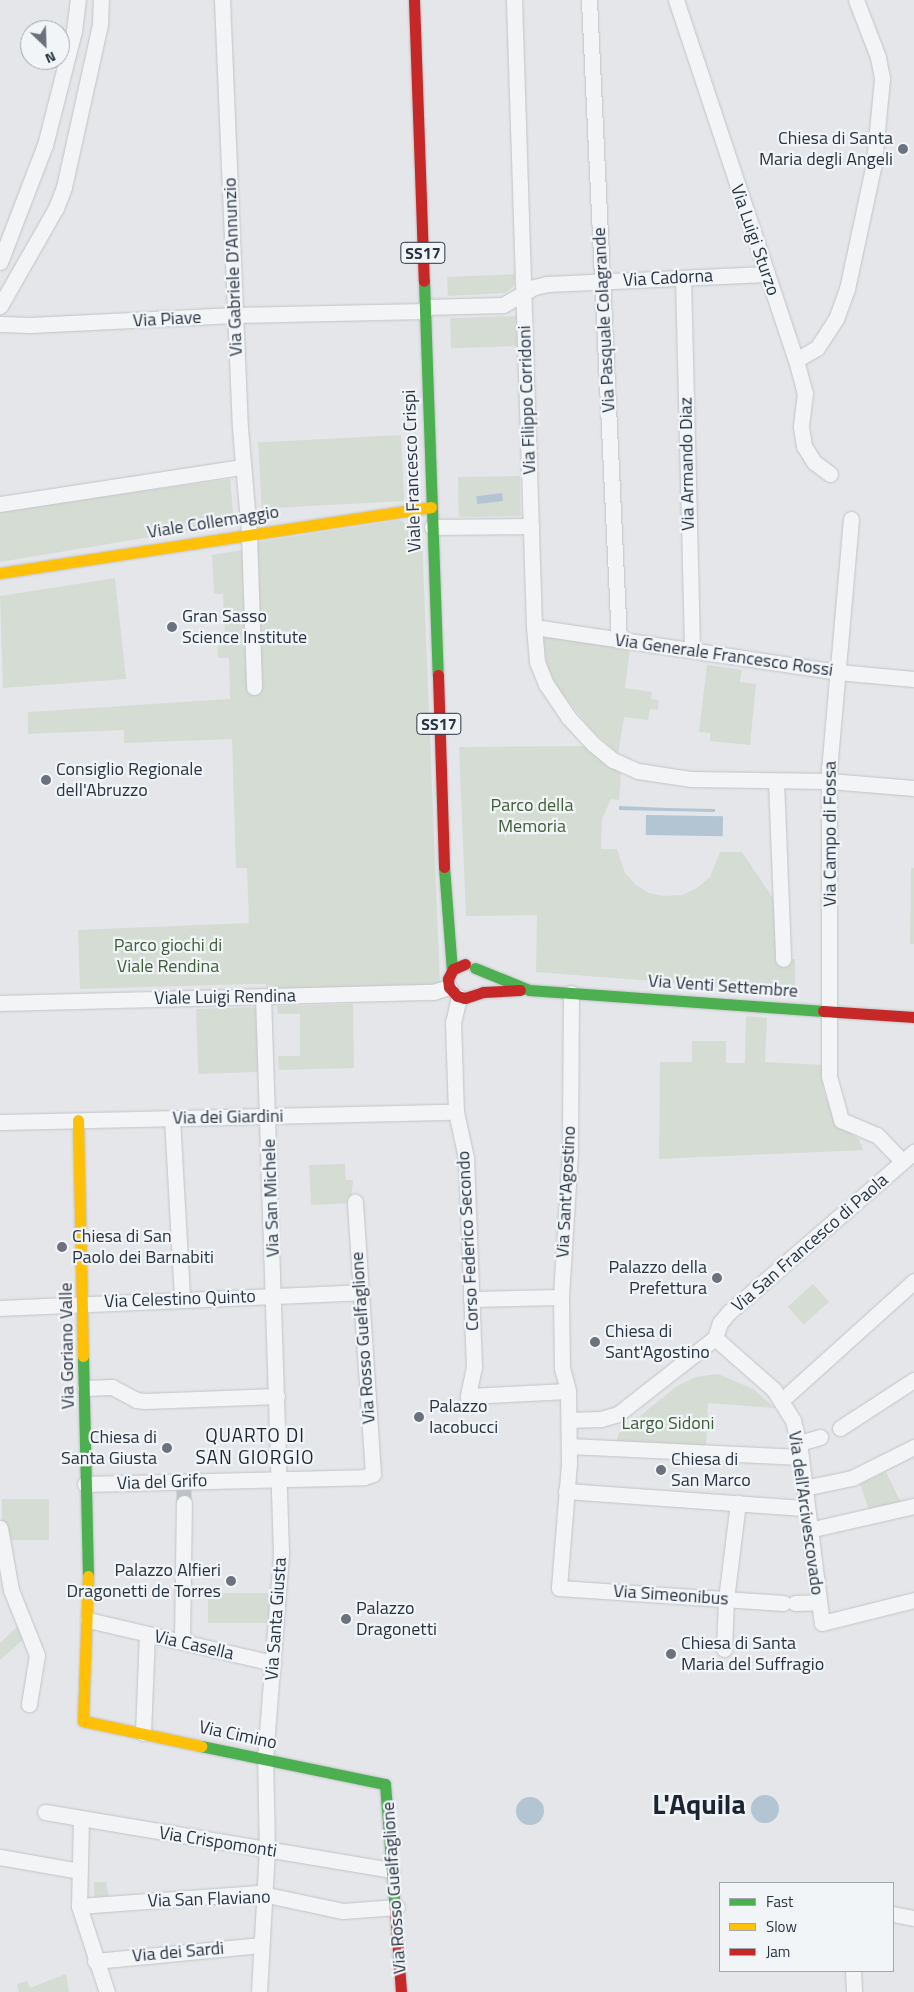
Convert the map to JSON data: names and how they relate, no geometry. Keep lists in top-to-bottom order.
{
  "streets": {
    "main road": [
      "SS17",
      "Viale Francesco Crispi",
      "Viale Collemaggio",
      "Via Venti Settembre",
      "Via Rosso Guelfaglione",
      "Via Goriano Valle",
      "Via Cimino"
    ],
    "street": [
      "Via Luigi Sturzo",
      "Via Gabriele D'Annunzio",
      "Via Cadorna",
      "Via Piave",
      "Via Pasquale Colagrande",
      "Via Filippo Corridoni",
      "Via Armando Diaz",
      "Via Generale Francesco Rossi",
      "Via Campo di Fossa",
      "Viale Luigi Rendina",
      "Via dei Giardini",
      "Via Sant'Agostino",
      "Via San Michele",
      "Corso Federico Secondo",
      "Via San Francesco di Paola",
      "Via Celestino Quinto",
      "Via del Grifo",
      "Via dell'Arcivescovado",
      "Via Simeonibus",
      "Via Santa Giusta",
      "Via Casella",
      "Via Crispomonti",
      "Via San Flaviano",
      "Via dei Sardi"
    ]
  },
  "crossings": [
    ["Via Luigi Sturzo", "Via Cadorna"],
    ["Via Gabriele D'Annunzio", "Via Piave"],
    ["Via Gabriele D'Annunzio", "Viale Collemaggio"],
    ["Via Cadorna", "Via Piave"],
    ["Via Cadorna", "Via Pasquale Colagrande"],
    ["Via Cadorna", "Via Filippo Corridoni"],
    ["Via Cadorna", "Via Armando Diaz"],
    ["Via Cadorna", "Viale Francesco Crispi"],
    ["Via Piave", "Viale Francesco Crispi"],
    ["Via Pasquale Colagrande", "Via Generale Francesco Rossi"],
    ["Via Filippo Corridoni", "Via Generale Francesco Rossi"],
    ["Via Armando Diaz", "Via Generale Francesco Rossi"],
    ["Viale Francesco Crispi", "Viale Collemaggio"],
    ["Viale Francesco Crispi", "Via Venti Settembre"],
    ["Viale Francesco Crispi", "Viale Luigi Rendina"],
    ["Viale Francesco Crispi", "Corso Federico Secondo"],
    ["Via Generale Francesco Rossi", "Via Campo di Fossa"],
    ["Via Campo di Fossa", "Via Venti Settembre"],
    ["Via Campo di Fossa", "Via San Francesco di Paola"],
    ["Via Venti Settembre", "Viale Luigi Rendina"],
    ["Via Venti Settembre", "Via Sant'Agostino"],
    ["Via Venti Settembre", "Corso Federico Secondo"],
    ["Viale Luigi Rendina", "Via San Michele"],
    ["Viale Luigi Rendina", "Corso Federico Secondo"],
    ["Via dei Giardini", "Via San Michele"],
    ["Via dei Giardini", "Corso Federico Secondo"],
    ["Via dei Giardini", "Via Goriano Valle"],
    ["Via Sant'Agostino", "Corso Federico Secondo"],
    ["Via Sant'Agostino", "Via Simeonibus"],
    ["Via San Michele", "Via Celestino Quinto"],
    ["Via San Michele", "Via Santa Giusta"],
    ["Via Celestino Quinto", "Via Rosso Guelfaglione"],
    ["Via Celestino Quinto", "Via Goriano Valle"],
    ["Via Rosso Guelfaglione", "Via del Grifo"],
    ["Via Rosso Guelfaglione", "Via Cimino"],
    ["Via Rosso Guelfaglione", "Via Crispomonti"],
    ["Via Rosso Guelfaglione", "Via San Flaviano"],
    ["Via Goriano Valle", "Via del Grifo"],
    ["Via Goriano Valle", "Via Casella"],
    ["Via Goriano Valle", "Via Cimino"],
    ["Via del Grifo", "Via Santa Giusta"],
    ["Via dell'Arcivescovado", "Via Simeonibus"],
    ["Via Santa Giusta", "Via Casella"],
    ["Via Santa Giusta", "Via Cimino"],
    ["Via Santa Giusta", "Via Crispomonti"],
    ["Via Santa Giusta", "Via San Flaviano"],
    ["Via Santa Giusta", "Via dei Sardi"]
  ],
  "districts": ["QUARTO DI SAN GIORGIO", "L'Aquila"],
  "parks": ["Parco della Memoria", "Parco giochi di Viale Rendina", "Largo Sidoni"],
  "places": [
    "Chiesa di Santa Maria degli Angeli",
    "Gran Sasso Science Institute",
    "Consiglio Regionale dell'Abruzzo",
    "Chiesa di San Paolo dei Barnabiti",
    "Palazzo della Prefettura",
    "Chiesa di Sant'Agostino",
    "Palazzo Iacobucci",
    "Chiesa di Santa Giusta",
    "Chiesa di San Marco",
    "Palazzo Alfieri Dragonetti de Torres",
    "Palazzo Dragonetti",
    "Chiesa di Santa Maria del Suffragio"
  ],
  "legend": ["Fast", "Slow", "Jam"],
  "north": "bottom right"
}
